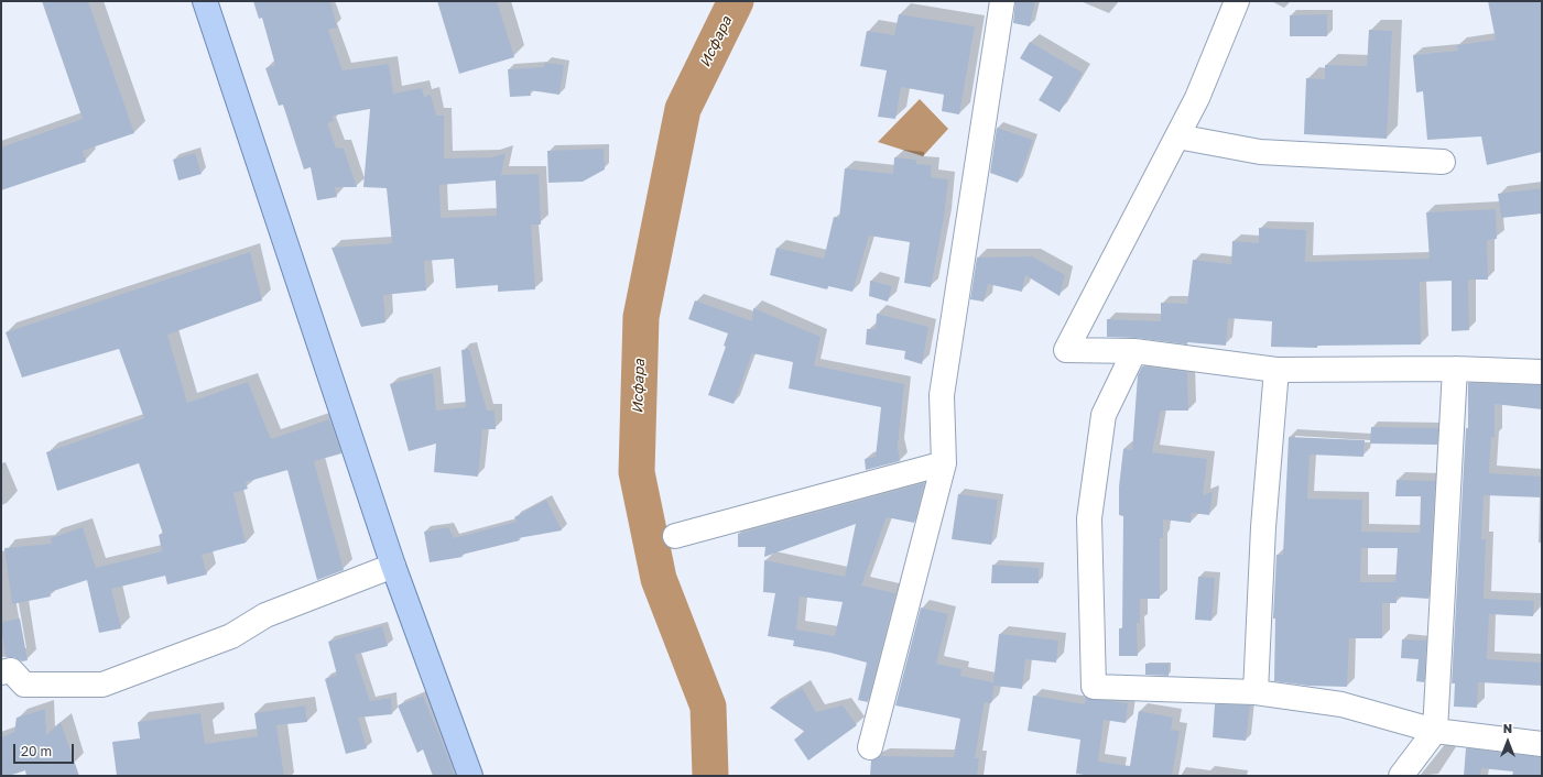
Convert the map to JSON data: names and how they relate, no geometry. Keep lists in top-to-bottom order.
{
  "water": ["Исфара"],
  "scale_bar": "20 m",
  "north": "top"
}
